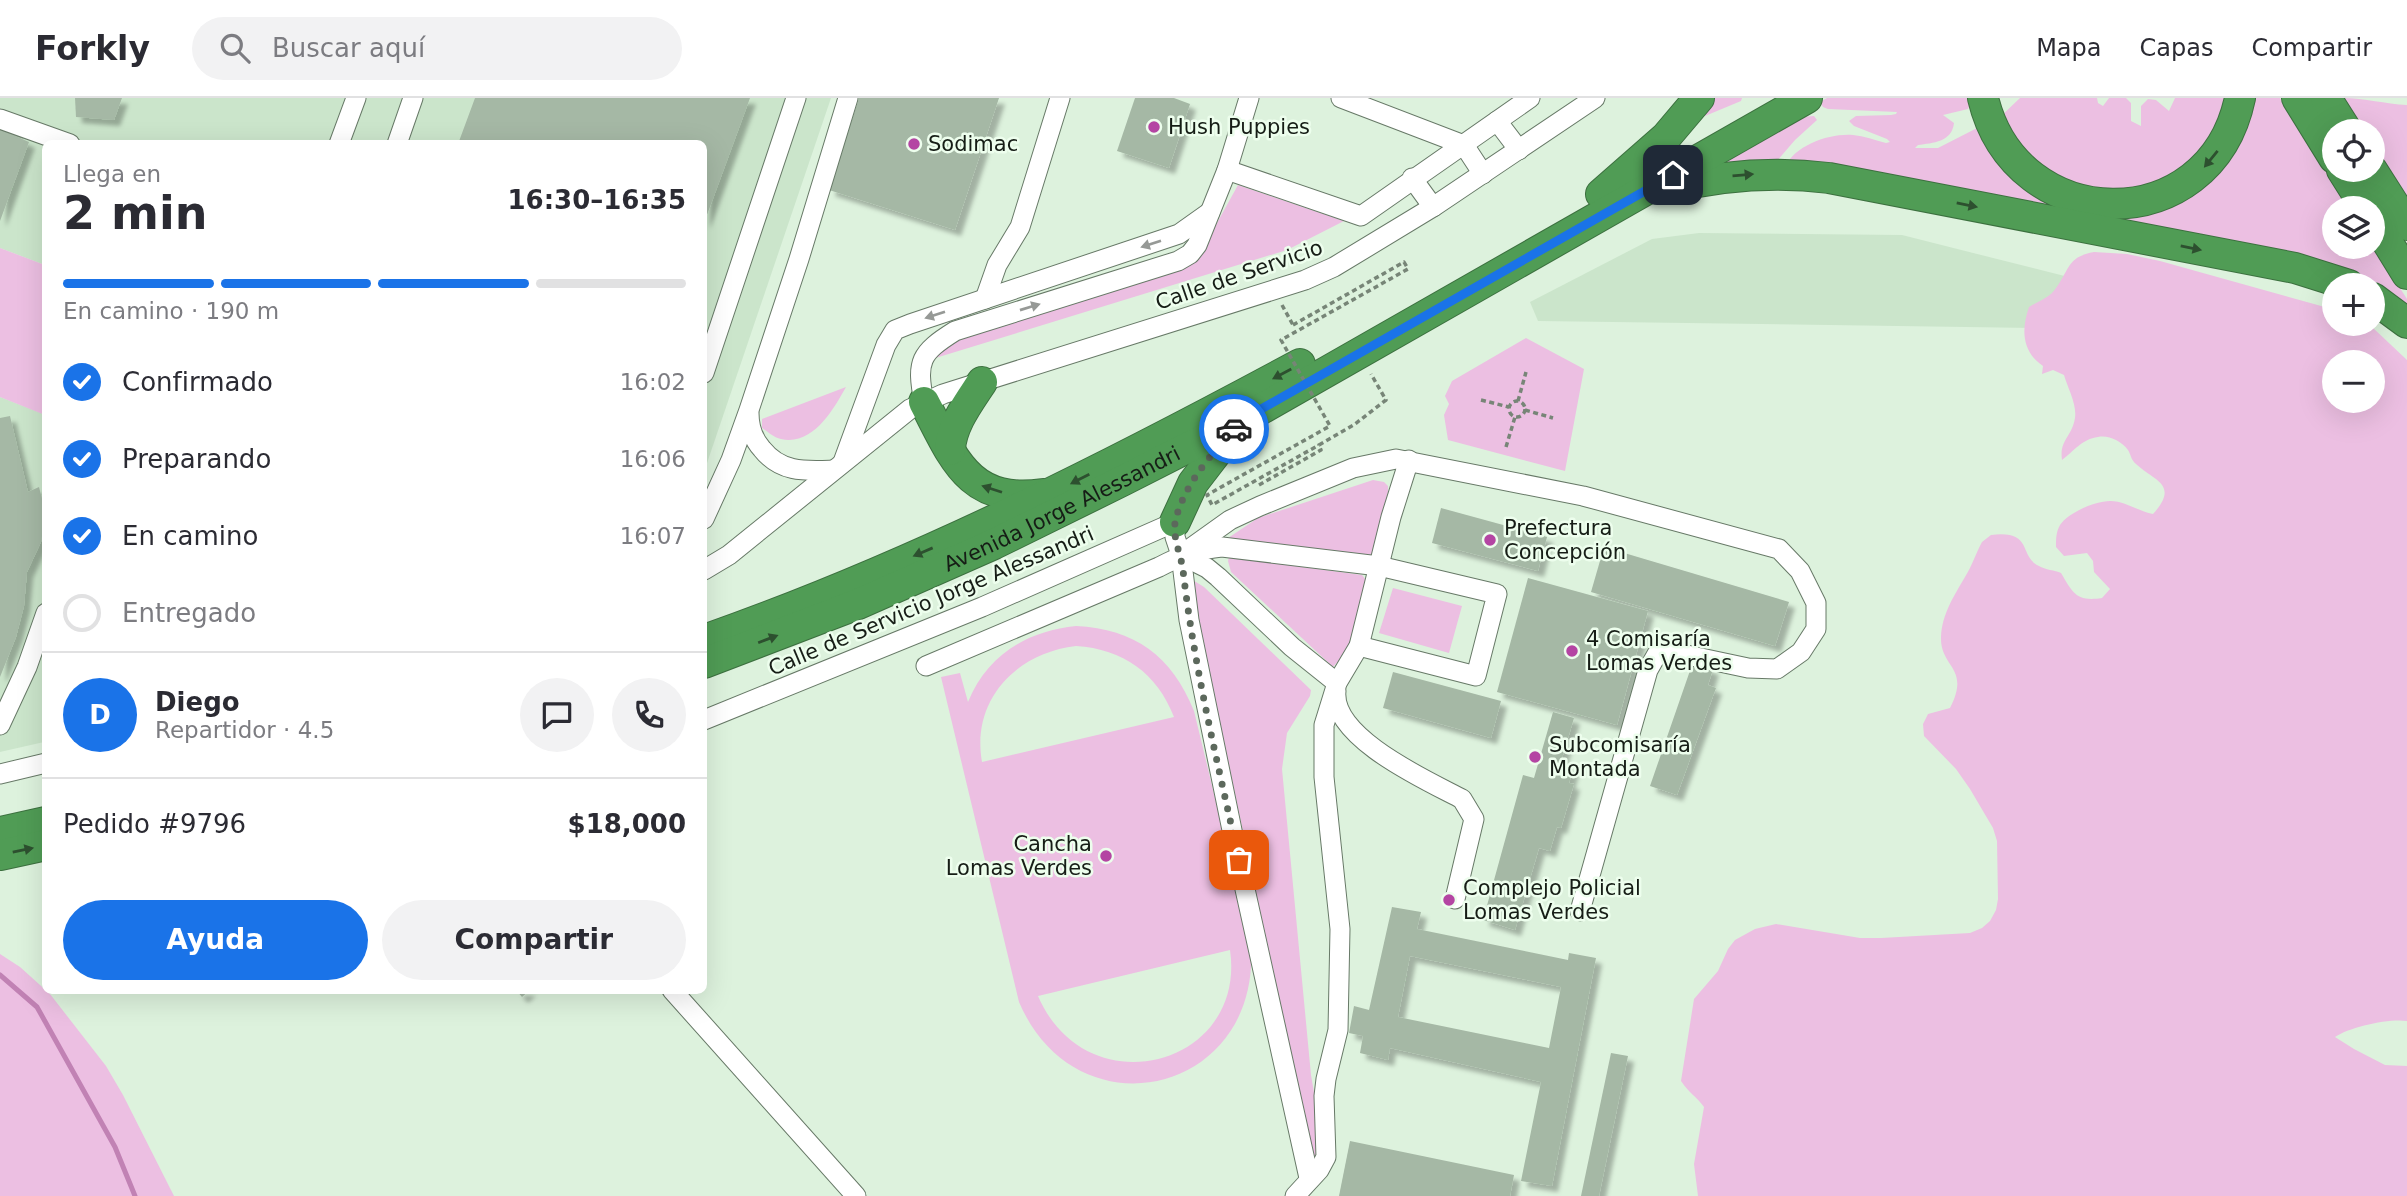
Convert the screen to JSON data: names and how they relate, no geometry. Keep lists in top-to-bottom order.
{
  "streets": {
    "highway": ["Avenida Jorge Alessandri"],
    "street": ["Calle de Servicio", "Calle de Servicio Jorge Alessandri"]
  },
  "places": [
    "Hush Puppies",
    "Sodimac",
    "Prefectura Concepción",
    "4 Comisaría Lomas Verdes",
    "Subcomisaría Montada",
    "Cancha Lomas Verdes",
    "Complejo Policial Lomas Verdes"
  ],
  "page": {
    "header": "Forkly",
    "search": "Buscar aquí",
    "nav": ["Mapa", "Capas", "Compartir"],
    "map_buttons": ["+", "−"],
    "heading": ["2 min", "Llega en", "16:30–16:35"],
    "panel": [
      "Diego",
      "Repartidor · 4.5",
      "Pedido #9796",
      "$18,000"
    ],
    "bar": "En camino · 190 m",
    "list": [
      ["Confirmado", "16:02"],
      ["Preparando", "16:06"],
      ["En camino", "16:07"],
      "Entregado"
    ],
    "round": "D",
    "buttons": ["Ayuda", "Compartir"]
  }
}
